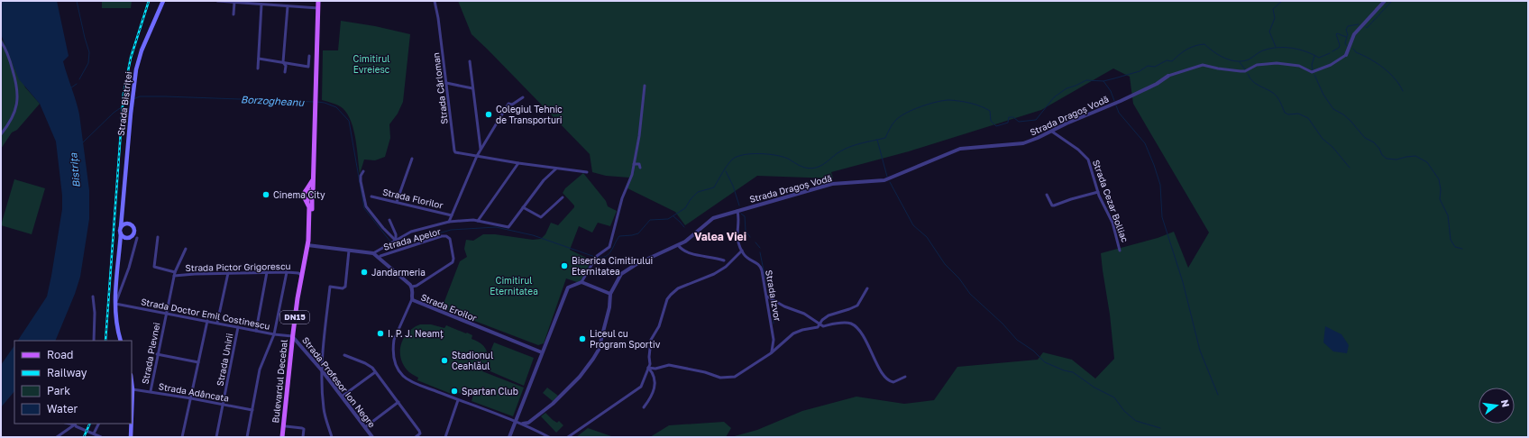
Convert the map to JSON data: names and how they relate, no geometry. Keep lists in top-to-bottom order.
{
  "streets": {
    "main road": ["Strada Bistriței", "DN15", "Bulevardul Decebal"],
    "street": [
      "Strada Cârloman",
      "Strada Dragoș Vodă",
      "Strada Florilor",
      "Strada Cezar Bolliac",
      "Strada Apelor",
      "Strada Pictor Grigorescu",
      "Strada Izvor",
      "Strada Eroilor",
      "Strada Doctor Emil Costinescu",
      "Strada Plevnei",
      "Strada Unirii",
      "Strada Profesor Ion Negre",
      "Strada Adâncata"
    ]
  },
  "crossings": [
    ["Strada Dragoș Vodă", "Strada Cezar Bolliac"],
    ["Strada Florilor", "Strada Eroilor"],
    ["Strada Apelor", "Strada Eroilor"],
    ["Strada Pictor Grigorescu", "Strada Plevnei"],
    ["Strada Pictor Grigorescu", "Bulevardul Decebal"],
    ["Strada Doctor Emil Costinescu", "Strada Plevnei"],
    ["Strada Doctor Emil Costinescu", "Strada Unirii"],
    ["Strada Doctor Emil Costinescu", "Bulevardul Decebal"],
    ["Strada Doctor Emil Costinescu", "Strada Profesor Ion Negre"],
    ["DN15", "Bulevardul Decebal"],
    ["Strada Plevnei", "Strada Adâncata"],
    ["Strada Unirii", "Strada Adâncata"],
    ["Bulevardul Decebal", "Strada Profesor Ion Negre"]
  ],
  "districts": ["Valea Viei"],
  "water": ["Borzogheanu", "Bistrița"],
  "parks": ["Cimitirul Evreiesc", "Cimitirul Eternitatea"],
  "places": [
    "Colegiul Tehnic de Transporturi",
    "Cinema City",
    "Biserica Cimitirului Eternitatea",
    "Jandarmeria",
    "I. P. J. Neamț",
    "Liceul cu Program Sportiv",
    "Stadionul Ceahlăul",
    "Spartan Club"
  ],
  "legend": [
    "Road",
    "Railway",
    "Park",
    "Water"
  ],
  "north": "right"
}
